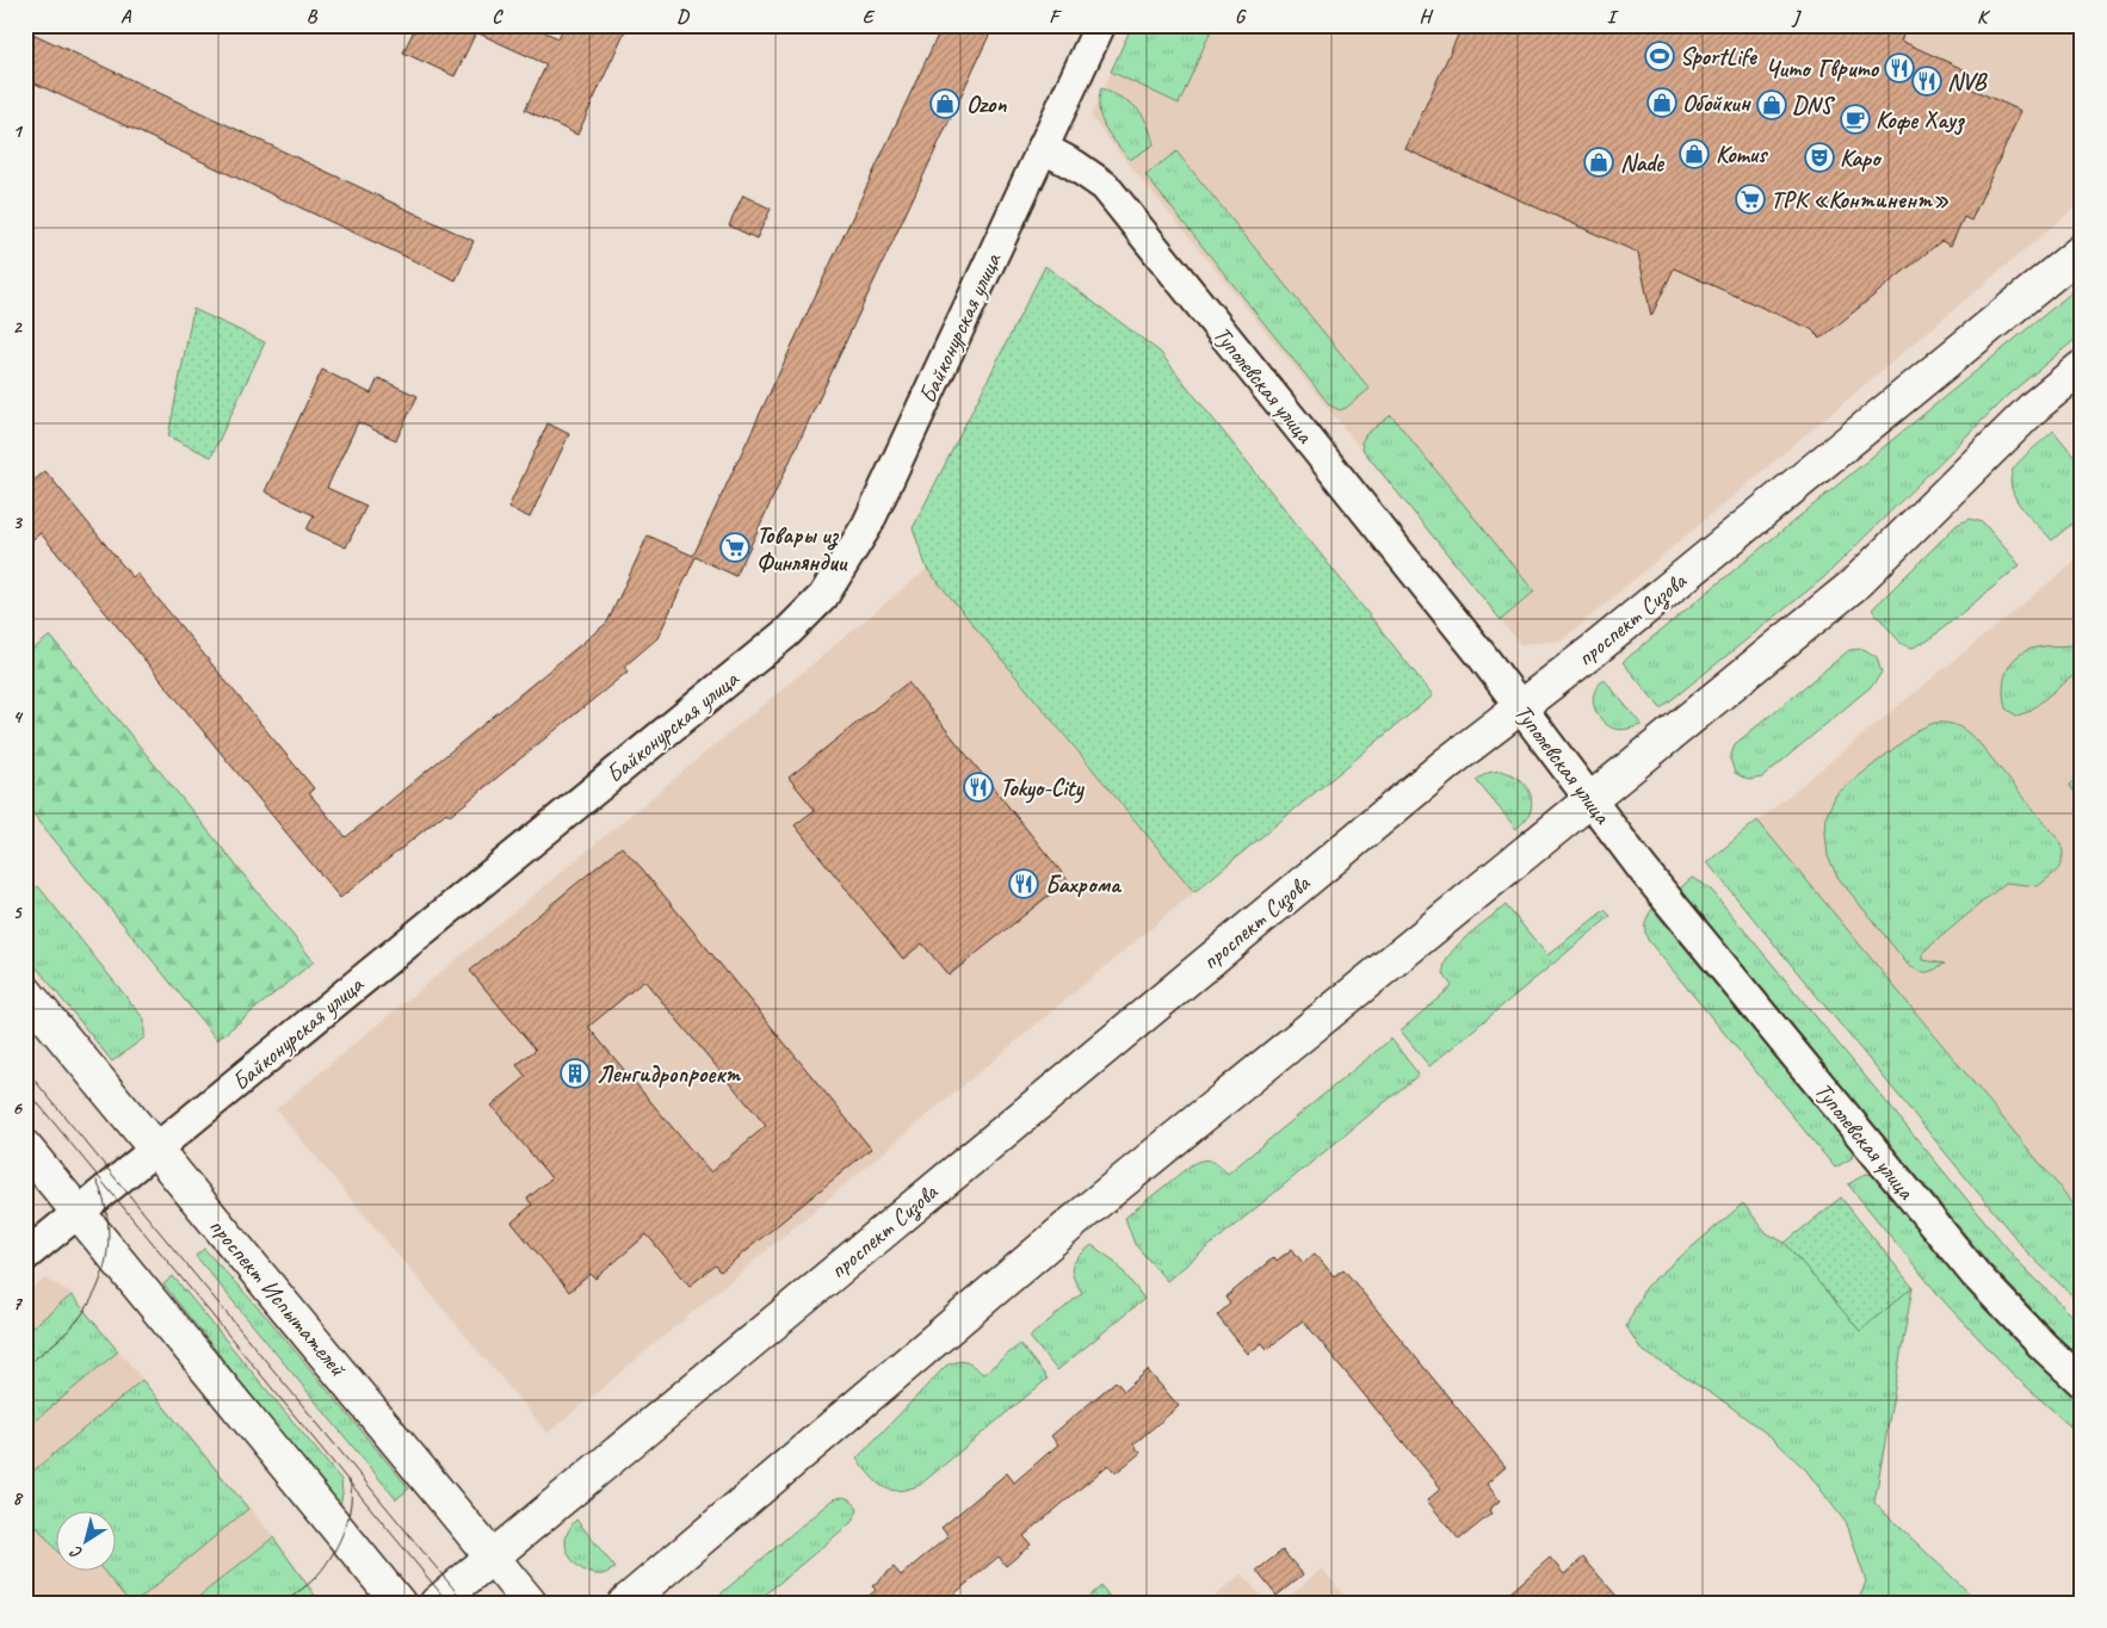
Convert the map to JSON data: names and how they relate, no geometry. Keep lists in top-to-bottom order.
{
  "streets": {
    "street": [
      "Байконурская улица",
      "Туполевская улица",
      "проспект Сизова",
      "проспект Испытателей"
    ]
  },
  "crossings": [
    ["Байконурская улица", "Туполевская улица"],
    ["Байконурская улица", "проспект Испытателей"],
    ["Туполевская улица", "проспект Сизова"],
    ["проспект Сизова", "проспект Испытателей"]
  ],
  "places": {
    "sports": ["SportLife"],
    "restaurant": [
      "Чито Гврито",
      "NVB",
      "Tokyo-City",
      "Бахрома"
    ],
    "shop": [
      "Обойкин",
      "Ozon",
      "DNS",
      "Komus",
      "Nade"
    ],
    "cafe": ["Кофе Хауз"],
    "theatre": ["Каро"],
    "supermarket": ["ТРК «Континент»", "Товары из Финляндии"],
    "building": ["Ленгидропроект"]
  },
  "north": "bottom left",
  "grid": {
    "columns": [
      "A",
      "B",
      "C",
      "D",
      "E",
      "F",
      "G",
      "H",
      "I",
      "J",
      "K"
    ],
    "rows": [
      "1",
      "2",
      "3",
      "4",
      "5",
      "6",
      "7",
      "8"
    ]
  }
}
